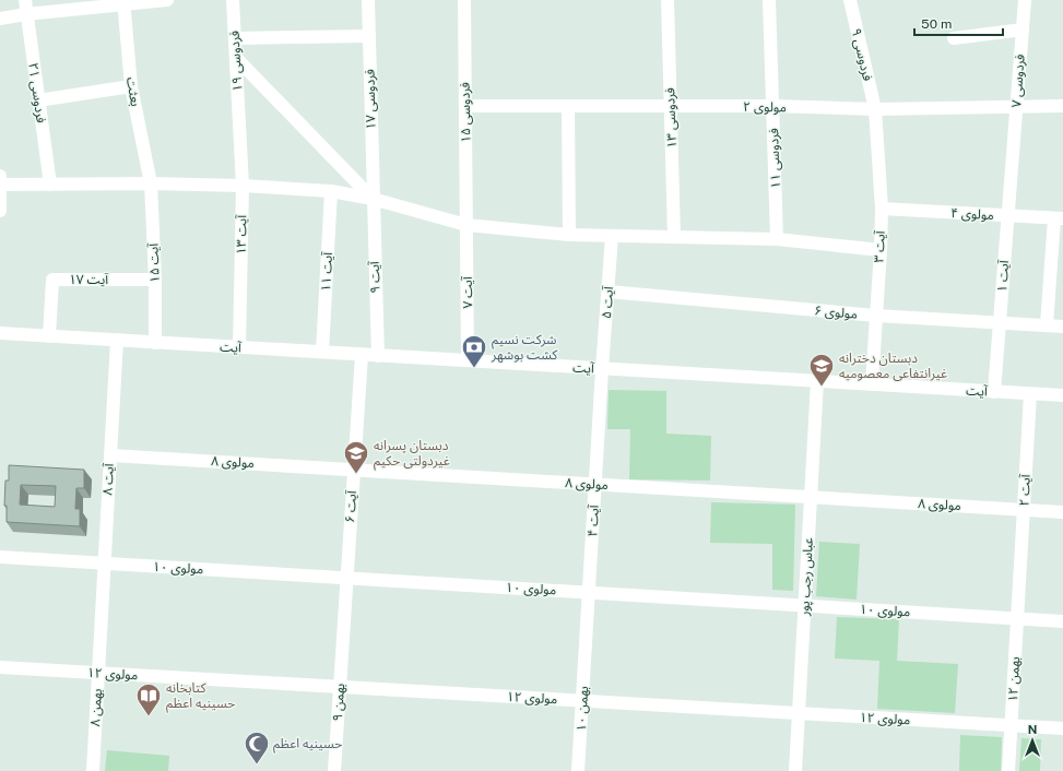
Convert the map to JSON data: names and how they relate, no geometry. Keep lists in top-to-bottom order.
{
  "streets": {
    "street": [
      "فردوسی ۹",
      "فردوسی ۱۹",
      "فردوسی ۷",
      "بعثت",
      "فردوسی ۲۱",
      "فردوسی ۱۷",
      "مولوی ۲",
      "فردوسی ۱۵",
      "فردوسی ۱۳",
      "فردوسی ۱۱",
      "مولوی ۴",
      "آیت ۱۳",
      "آیت ۳",
      "آیت ۱۵",
      "آیت ۱۱",
      "آیت ۱",
      "آیت ۹",
      "آیت ۱۷",
      "آیت ۷",
      "آیت ۵",
      "مولوی ۶",
      "آیت",
      "مولوی ۸",
      "آیت ۸",
      "آیت ۲",
      "آیت ۶",
      "آیت ۴",
      "مولوی ۱۰",
      "عباس رجب پور",
      "مولوی ۱۲",
      "بهمن ۱۲",
      "بهمن ۹",
      "بهمن ۸",
      "بهمن ۱۰"
    ]
  },
  "crossings": [
    ["فردوسی ۹", "مولوی ۲"],
    ["فردوسی ۹", "آیت ۳"],
    ["فردوسی ۱۹", "آیت ۱۳"],
    ["فردوسی ۷", "مولوی ۲"],
    ["فردوسی ۷", "آیت ۱"],
    ["بعثت", "آیت ۱۵"],
    ["فردوسی ۱۷", "آیت ۹"],
    ["مولوی ۲", "فردوسی ۱۵"],
    ["مولوی ۲", "فردوسی ۱۳"],
    ["مولوی ۲", "فردوسی ۱۱"],
    ["مولوی ۲", "آیت ۳"],
    ["فردوسی ۱۵", "آیت ۷"],
    ["مولوی ۴", "آیت ۳"],
    ["مولوی ۴", "آیت ۱"],
    ["آیت ۱۳", "آیت"],
    ["آیت ۳", "مولوی ۶"],
    ["آیت ۳", "آیت"],
    ["آیت ۱۵", "آیت ۱۷"],
    ["آیت ۱۵", "آیت"],
    ["آیت ۱۱", "آیت"],
    ["آیت ۱", "مولوی ۶"],
    ["آیت ۱", "آیت"],
    ["آیت ۹", "آیت"],
    ["آیت ۱۷", "آیت"],
    ["آیت ۷", "آیت"],
    ["آیت ۵", "مولوی ۶"],
    ["آیت ۵", "آیت"],
    ["آیت ۵", "آیت ۴"],
    ["آیت", "آیت ۸"],
    ["آیت", "آیت ۲"],
    ["آیت", "آیت ۶"],
    ["آیت", "آیت ۴"],
    ["آیت", "عباس رجب پور"],
    ["مولوی ۸", "آیت ۸"],
    ["مولوی ۸", "آیت ۲"],
    ["مولوی ۸", "آیت ۶"],
    ["مولوی ۸", "آیت ۴"],
    ["مولوی ۸", "عباس رجب پور"],
    ["آیت ۸", "مولوی ۱۰"],
    ["آیت ۸", "بهمن ۸"],
    ["آیت ۲", "بهمن ۱۲"],
    ["آیت ۶", "مولوی ۱۰"],
    ["آیت ۶", "بهمن ۹"],
    ["آیت ۴", "مولوی ۱۰"],
    ["آیت ۴", "بهمن ۱۰"],
    ["مولوی ۱۰", "عباس رجب پور"],
    ["مولوی ۱۰", "بهمن ۱۲"],
    ["عباس رجب پور", "مولوی ۱۲"],
    ["مولوی ۱۲", "بهمن ۱۲"],
    ["مولوی ۱۲", "بهمن ۹"],
    ["مولوی ۱۲", "بهمن ۸"],
    ["مولوی ۱۲", "بهمن ۱۰"]
  ],
  "places": {
    "bank": ["شرکت نسیم کشت بوشهر"],
    "school or university": ["دبستان دخترانه غیرانتفاعی معصومیه", "دبستان پسرانه غیردولتی حکیم"],
    "library": ["کتابخانه حسینیه اعظم"],
    "mosque": ["حسینیه اعظم"]
  },
  "scale_bar": "50 m",
  "north": "top"
}
